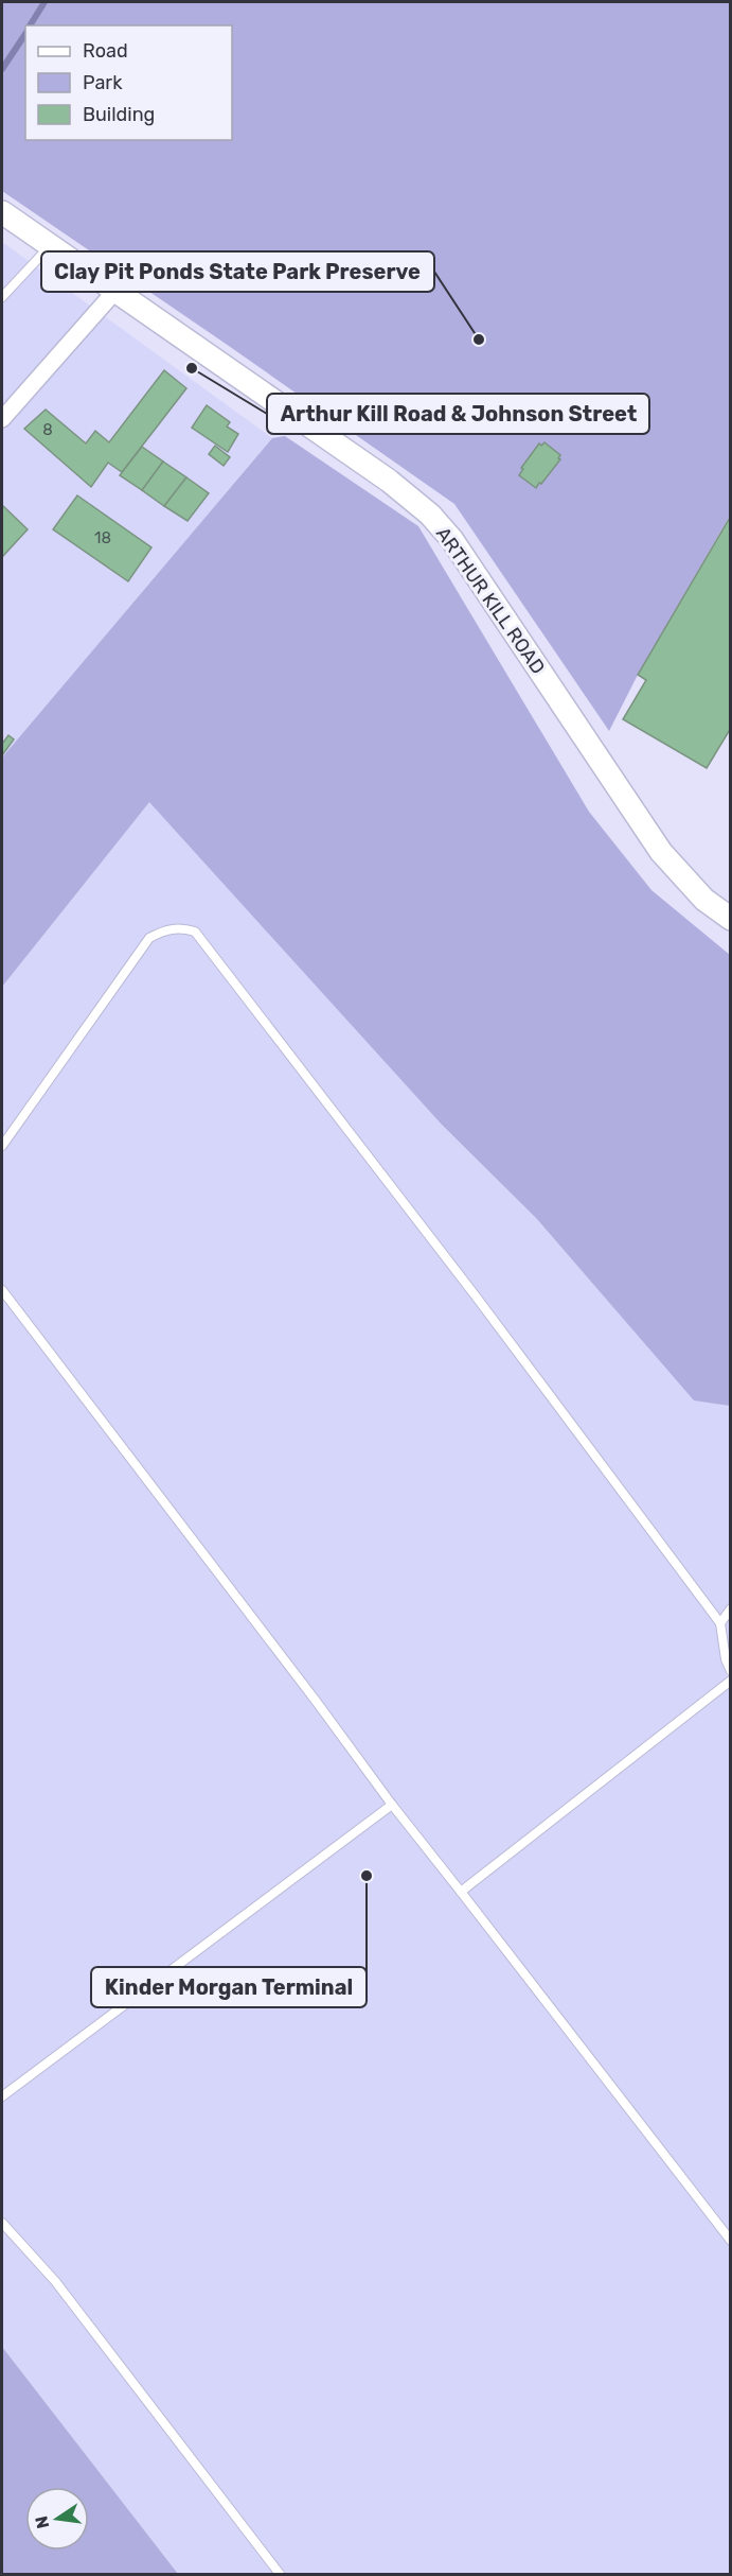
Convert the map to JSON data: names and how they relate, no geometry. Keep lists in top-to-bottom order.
{
  "streets": {
    "street": ["ARTHUR KILL ROAD"]
  },
  "places": ["Clay Pit Ponds State Park Preserve", "Arthur Kill Road & Johnson Street", "Kinder Morgan Terminal"],
  "house_numbers": ["8", "18"],
  "legend": ["Road", "Park", "Building"],
  "north": "left"
}
